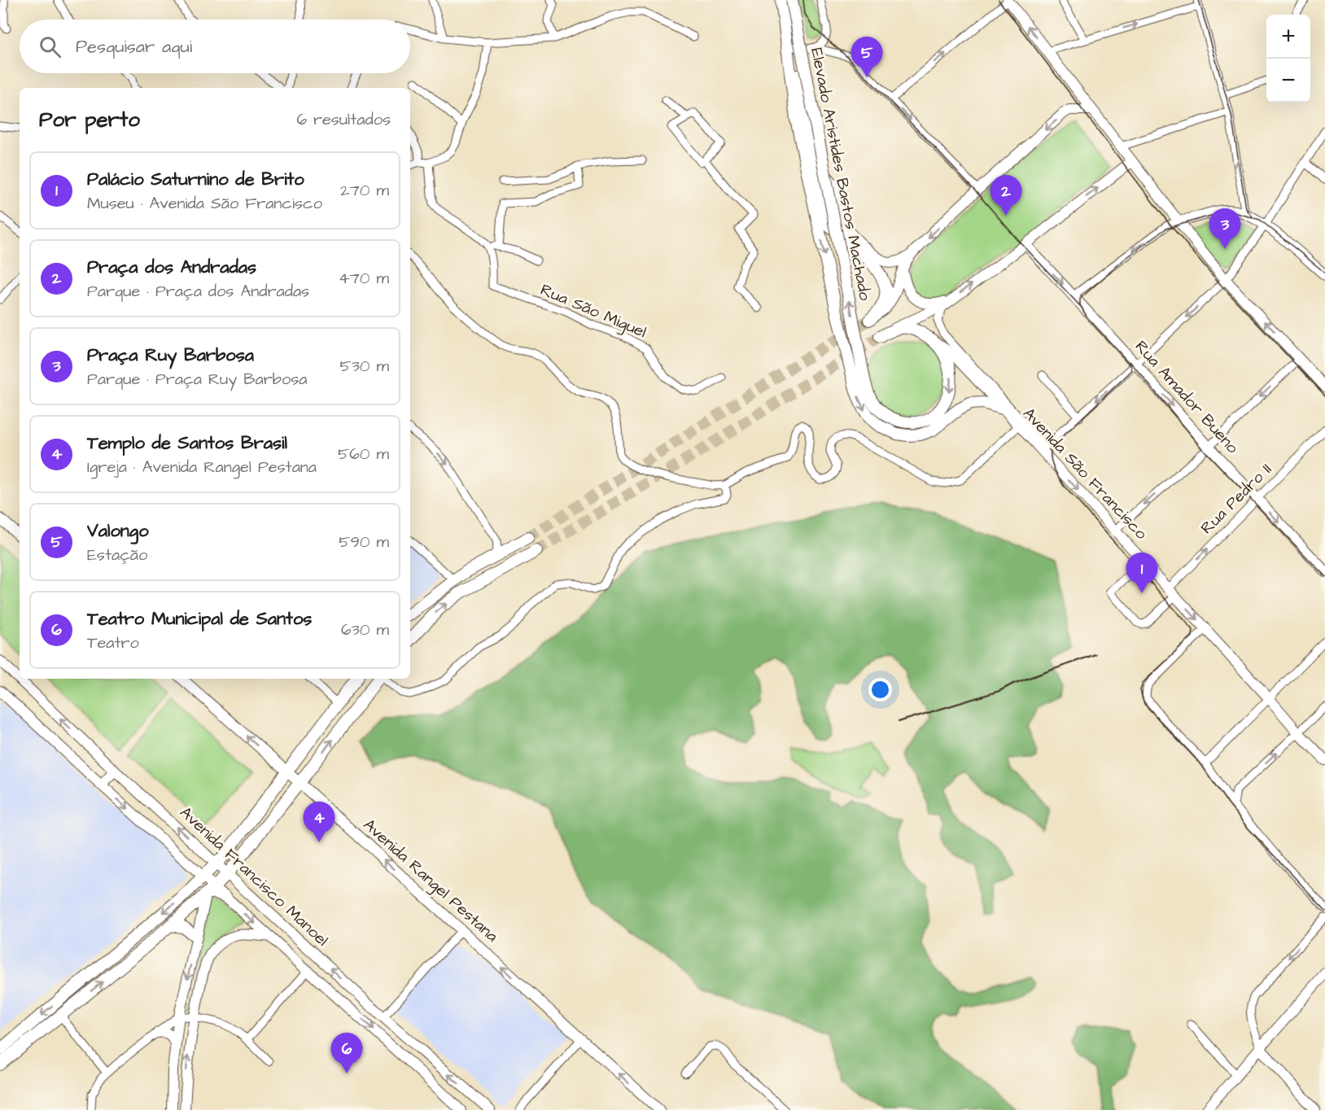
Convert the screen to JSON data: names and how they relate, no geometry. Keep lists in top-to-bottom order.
{
  "streets": {
    "main road": ["Elevado Aristides Bastos Machado"],
    "street": [
      "Rua São Miguel",
      "Rua Amador Bueno",
      "Avenida São Francisco",
      "Rua Pedro II",
      "Avenida Francisco Manoel",
      "Avenida Rangel Pestana"
    ]
  },
  "crossings": [
    ["Elevado Aristides Bastos Machado", "Avenida São Francisco"],
    ["Rua Amador Bueno", "Rua Pedro II"],
    ["Avenida São Francisco", "Rua Pedro II"]
  ],
  "one_way": ["Rua Amador Bueno", "Rua Pedro II", "Avenida Rangel Pestana"],
  "page": {
    "map_buttons": ["+", "−"],
    "search": "Pesquisar aqui",
    "pins": [
      "5",
      "2",
      "3",
      "1",
      "4",
      "6"
    ],
    "heading": ["Por perto", "6 resultados"],
    "list": [
      {
        "mark": "1",
        "name": "Palácio Saturnino de Brito",
        "note": "Museu · Avenida São Francisco",
        "value": "270 m"
      },
      {
        "mark": "2",
        "name": "Praça dos Andradas",
        "note": "Parque · Praça dos Andradas",
        "value": "470 m"
      },
      {
        "mark": "3",
        "name": "Praça Ruy Barbosa",
        "note": "Parque · Praça Ruy Barbosa",
        "value": "530 m"
      },
      {
        "mark": "4",
        "name": "Templo de Santos Brasil",
        "note": "Igreja · Avenida Rangel Pestana",
        "value": "560 m"
      },
      {
        "mark": "5",
        "name": "Valongo",
        "note": "Estação",
        "value": "590 m"
      },
      {
        "mark": "6",
        "name": "Teatro Municipal de Santos",
        "note": "Teatro",
        "value": "630 m"
      }
    ]
  }
}
